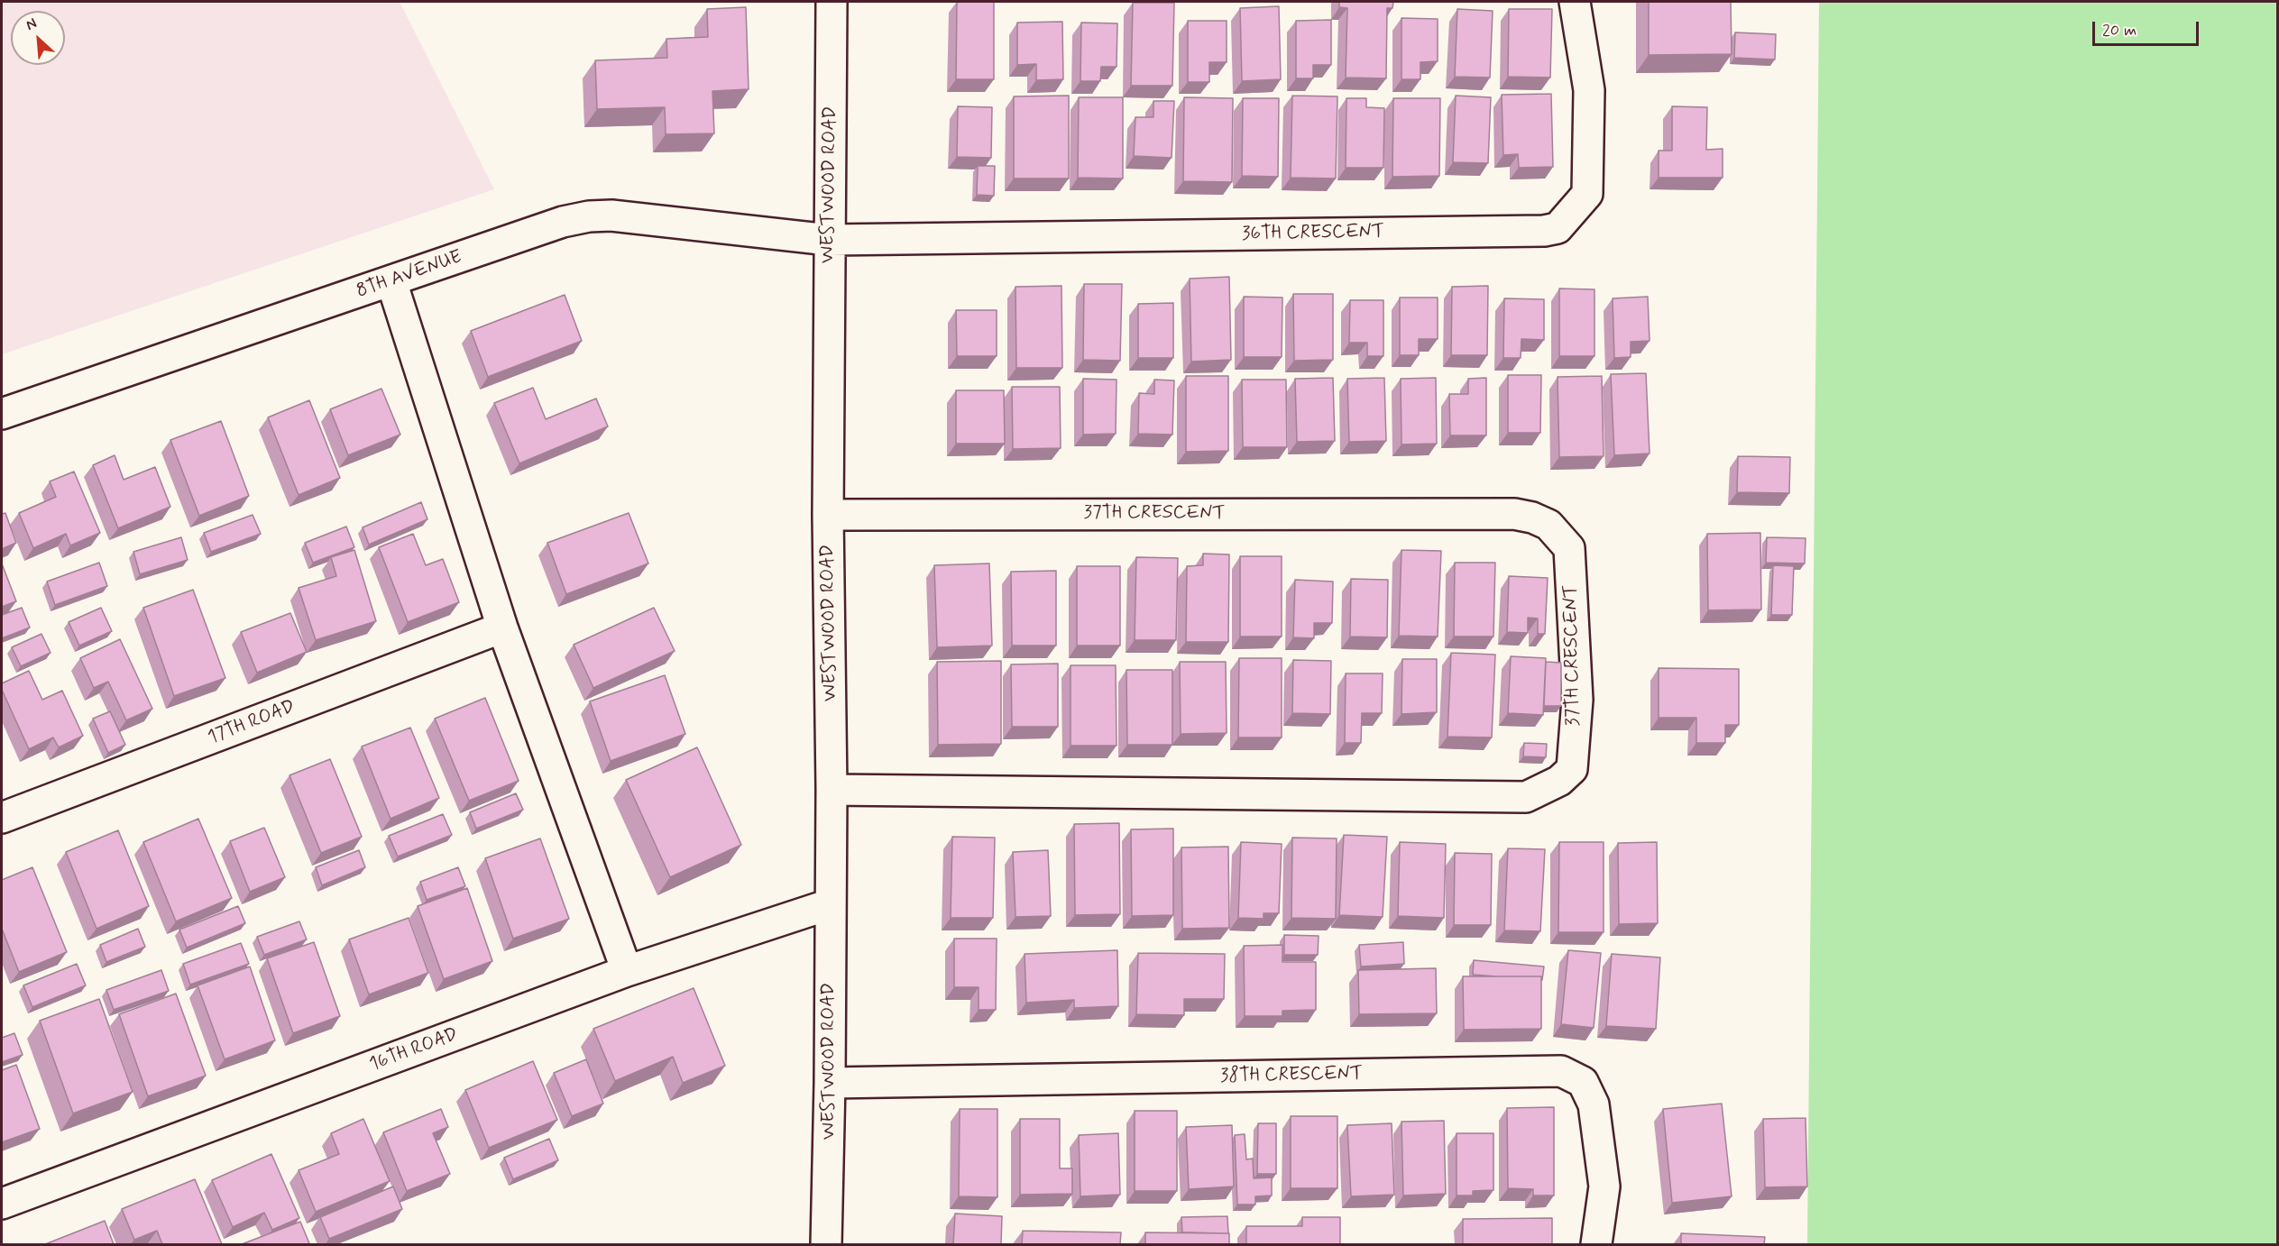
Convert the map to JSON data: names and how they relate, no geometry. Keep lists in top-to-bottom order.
{
  "streets": {
    "street": [
      "WESTWOOD ROAD",
      "36TH CRESCENT",
      "8TH AVENUE",
      "37TH CRESCENT",
      "17TH ROAD",
      "16TH ROAD",
      "38TH CRESCENT"
    ]
  },
  "crossings": [
    ["WESTWOOD ROAD", "36TH CRESCENT"],
    ["WESTWOOD ROAD", "8TH AVENUE"],
    ["WESTWOOD ROAD", "37TH CRESCENT"],
    ["WESTWOOD ROAD", "16TH ROAD"],
    ["WESTWOOD ROAD", "38TH CRESCENT"],
    ["36TH CRESCENT", "8TH AVENUE"]
  ],
  "scale_bar": "20 m",
  "north": "top left"
}
